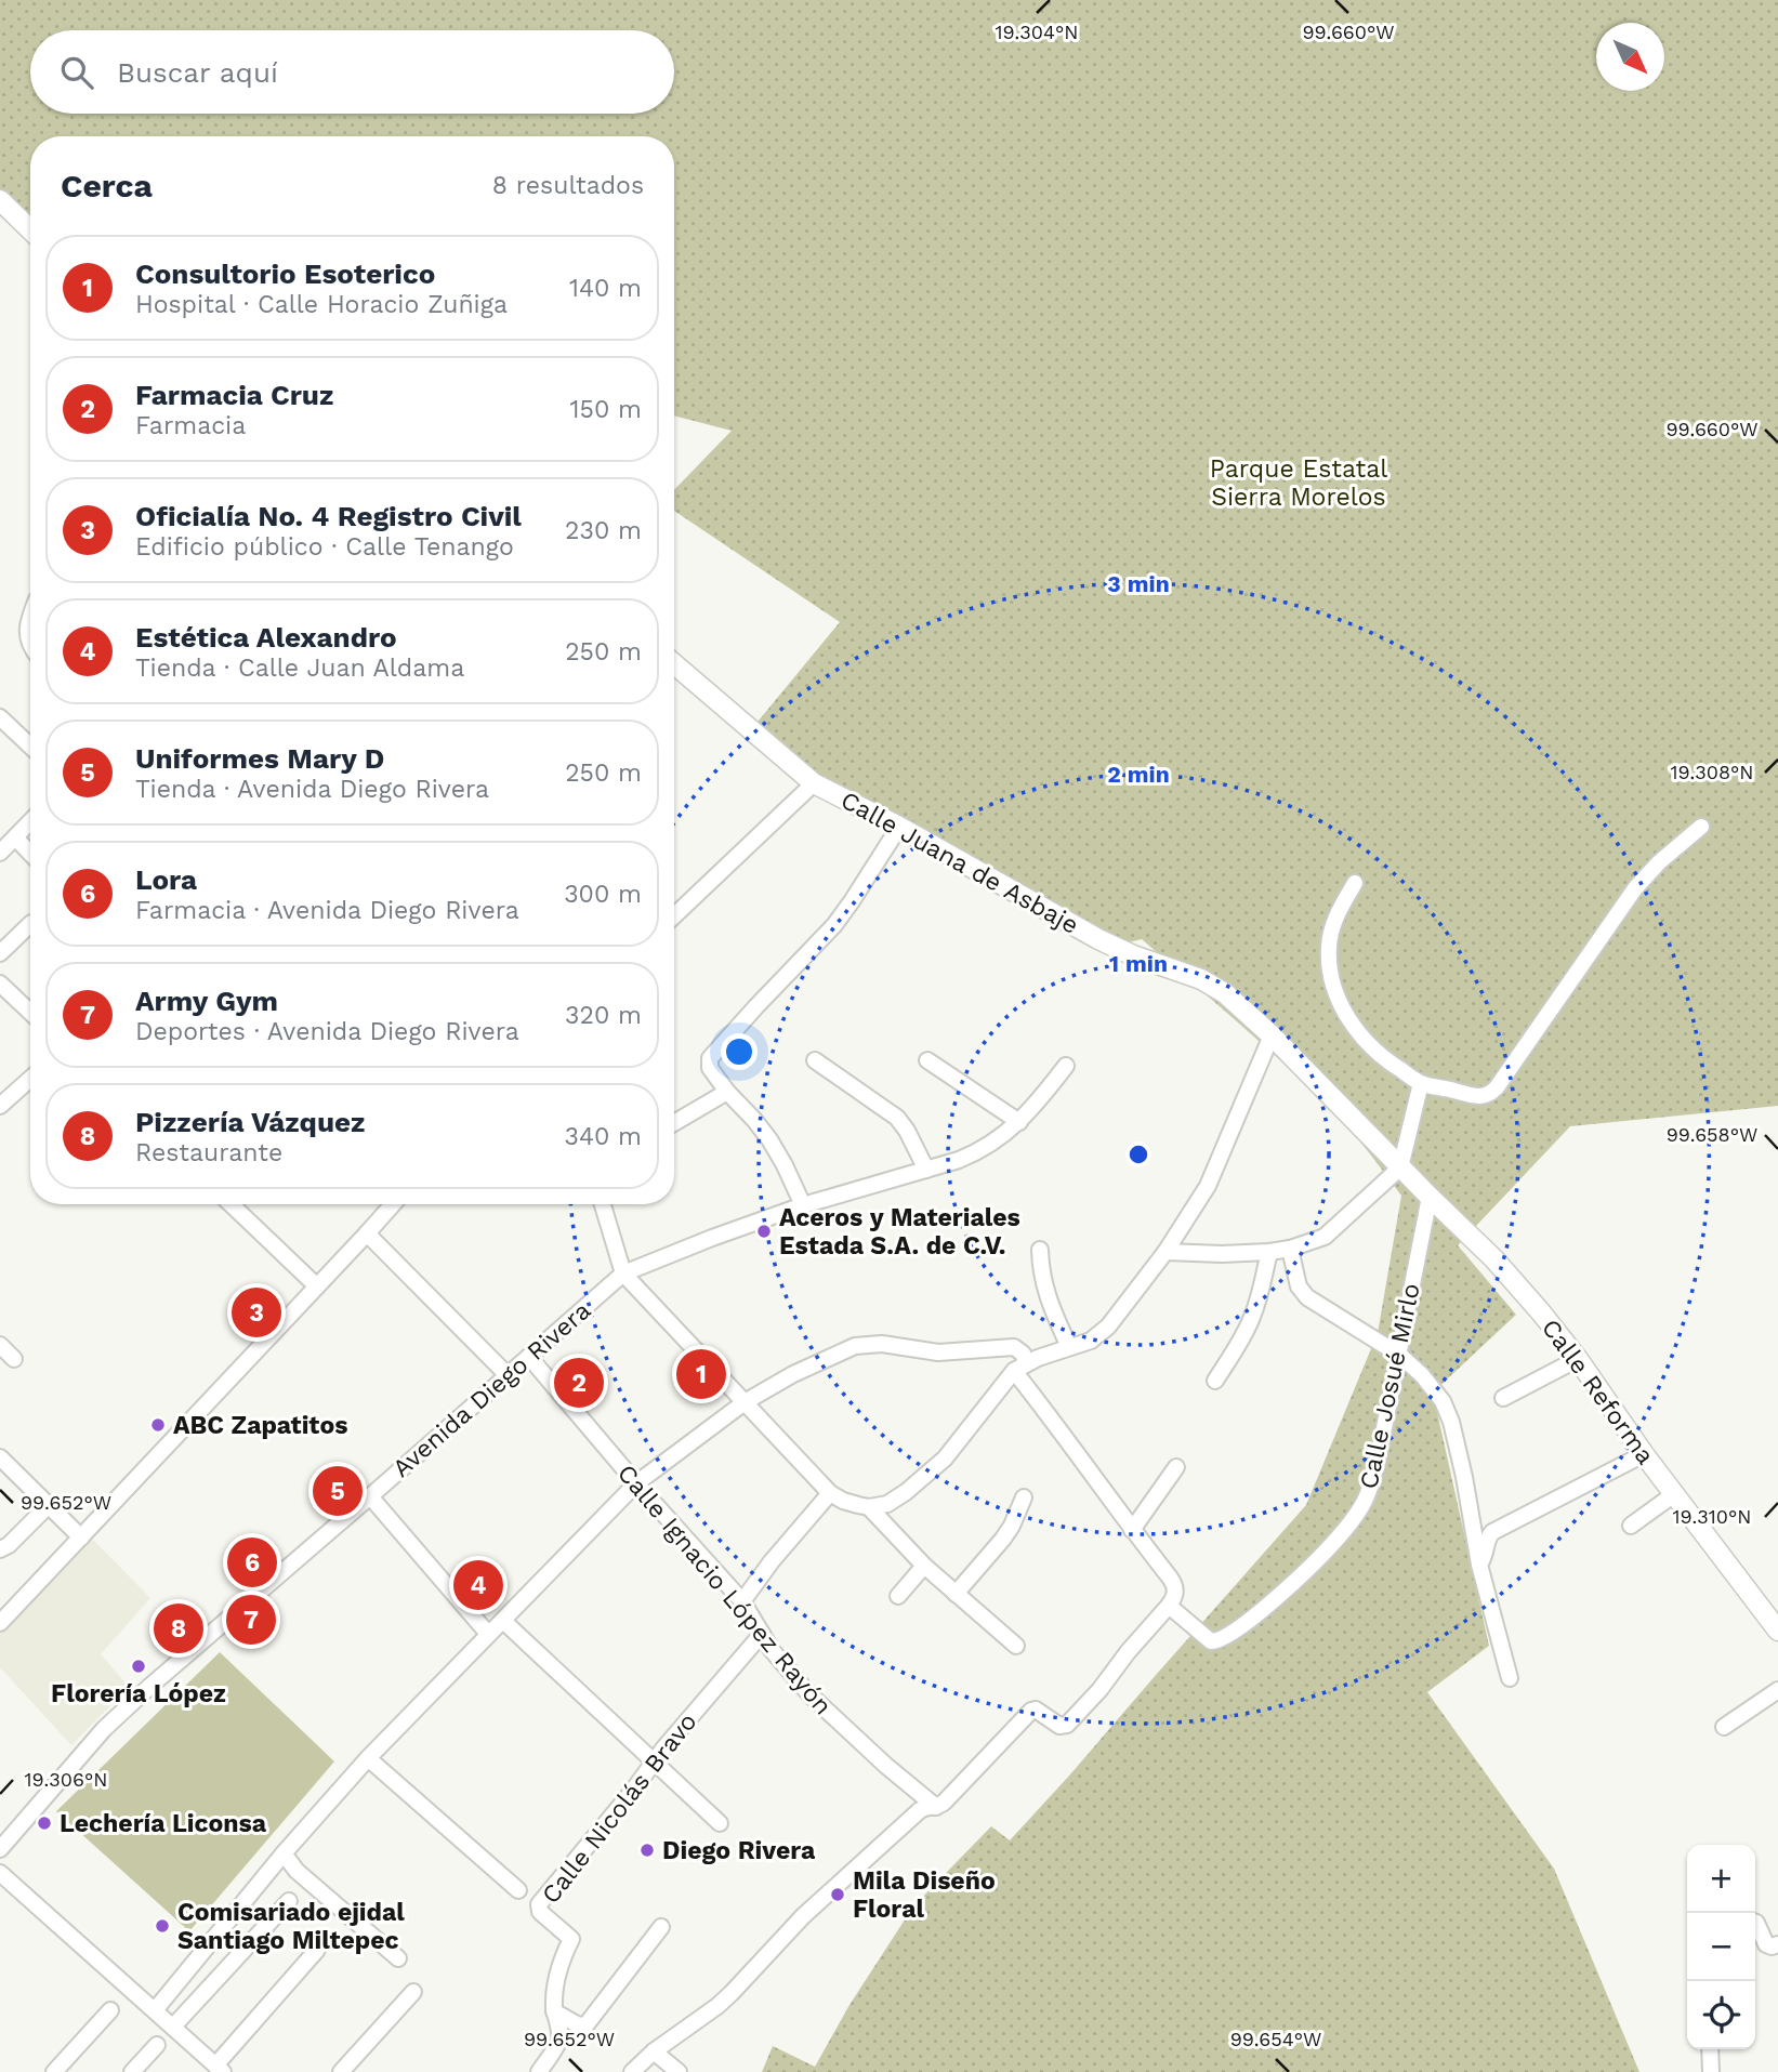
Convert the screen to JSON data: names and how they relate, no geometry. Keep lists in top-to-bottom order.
{
  "streets": {
    "street": [
      "Calle Juana de Asbaje",
      "Calle Josué Mirlo",
      "Avenida Diego Rivera",
      "Calle Reforma",
      "Calle Ignacio López Rayón",
      "Calle Nicolás Bravo"
    ]
  },
  "crossings": [
    ["Calle Juana de Asbaje", "Calle Reforma"],
    ["Calle Josué Mirlo", "Calle Reforma"],
    ["Avenida Diego Rivera", "Calle Ignacio López Rayón"],
    ["Calle Ignacio López Rayón", "Calle Nicolás Bravo"]
  ],
  "parks": ["Parque Estatal Sierra Morelos"],
  "places": [
    "Aceros y Materiales Estada S.A. de C.V.",
    "ABC Zapatitos",
    "Florería López",
    "Lechería Liconsa",
    "Diego Rivera",
    "Mila Diseño Floral",
    "Comisariado ejidal Santiago Miltepec"
  ],
  "north": "bottom right",
  "page": {
    "search": "Buscar aquí",
    "heading": ["Cerca", "8 resultados"],
    "list": [
      {
        "mark": "1",
        "name": "Consultorio Esoterico",
        "note": "Hospital · Calle Horacio Zuñiga",
        "value": "140 m"
      },
      {
        "mark": "2",
        "name": "Farmacia Cruz",
        "note": "Farmacia",
        "value": "150 m"
      },
      {
        "mark": "3",
        "name": "Oficialía No. 4 Registro Civil",
        "note": "Edificio público · Calle Tenango",
        "value": "230 m"
      },
      {
        "mark": "4",
        "name": "Estética Alexandro",
        "note": "Tienda · Calle Juan Aldama",
        "value": "250 m"
      },
      {
        "mark": "5",
        "name": "Uniformes Mary D",
        "note": "Tienda · Avenida Diego Rivera",
        "value": "250 m"
      },
      {
        "mark": "6",
        "name": "Lora",
        "note": "Farmacia · Avenida Diego Rivera",
        "value": "300 m"
      },
      {
        "mark": "7",
        "name": "Army Gym",
        "note": "Deportes · Avenida Diego Rivera",
        "value": "320 m"
      },
      {
        "mark": "8",
        "name": "Pizzería Vázquez",
        "note": "Restaurante",
        "value": "340 m"
      }
    ],
    "pins": [
      "3",
      "1",
      "2",
      "5",
      "6",
      "4",
      "7",
      "8"
    ],
    "map_buttons": ["+", "−"]
  },
  "coordinates": [
    "19.304°N",
    "99.660°W",
    "19.308°N",
    "99.658°W",
    "99.652°W",
    "19.310°N",
    "19.306°N",
    "99.654°W"
  ],
  "rings": ["3 min", "2 min", "1 min"]
}
